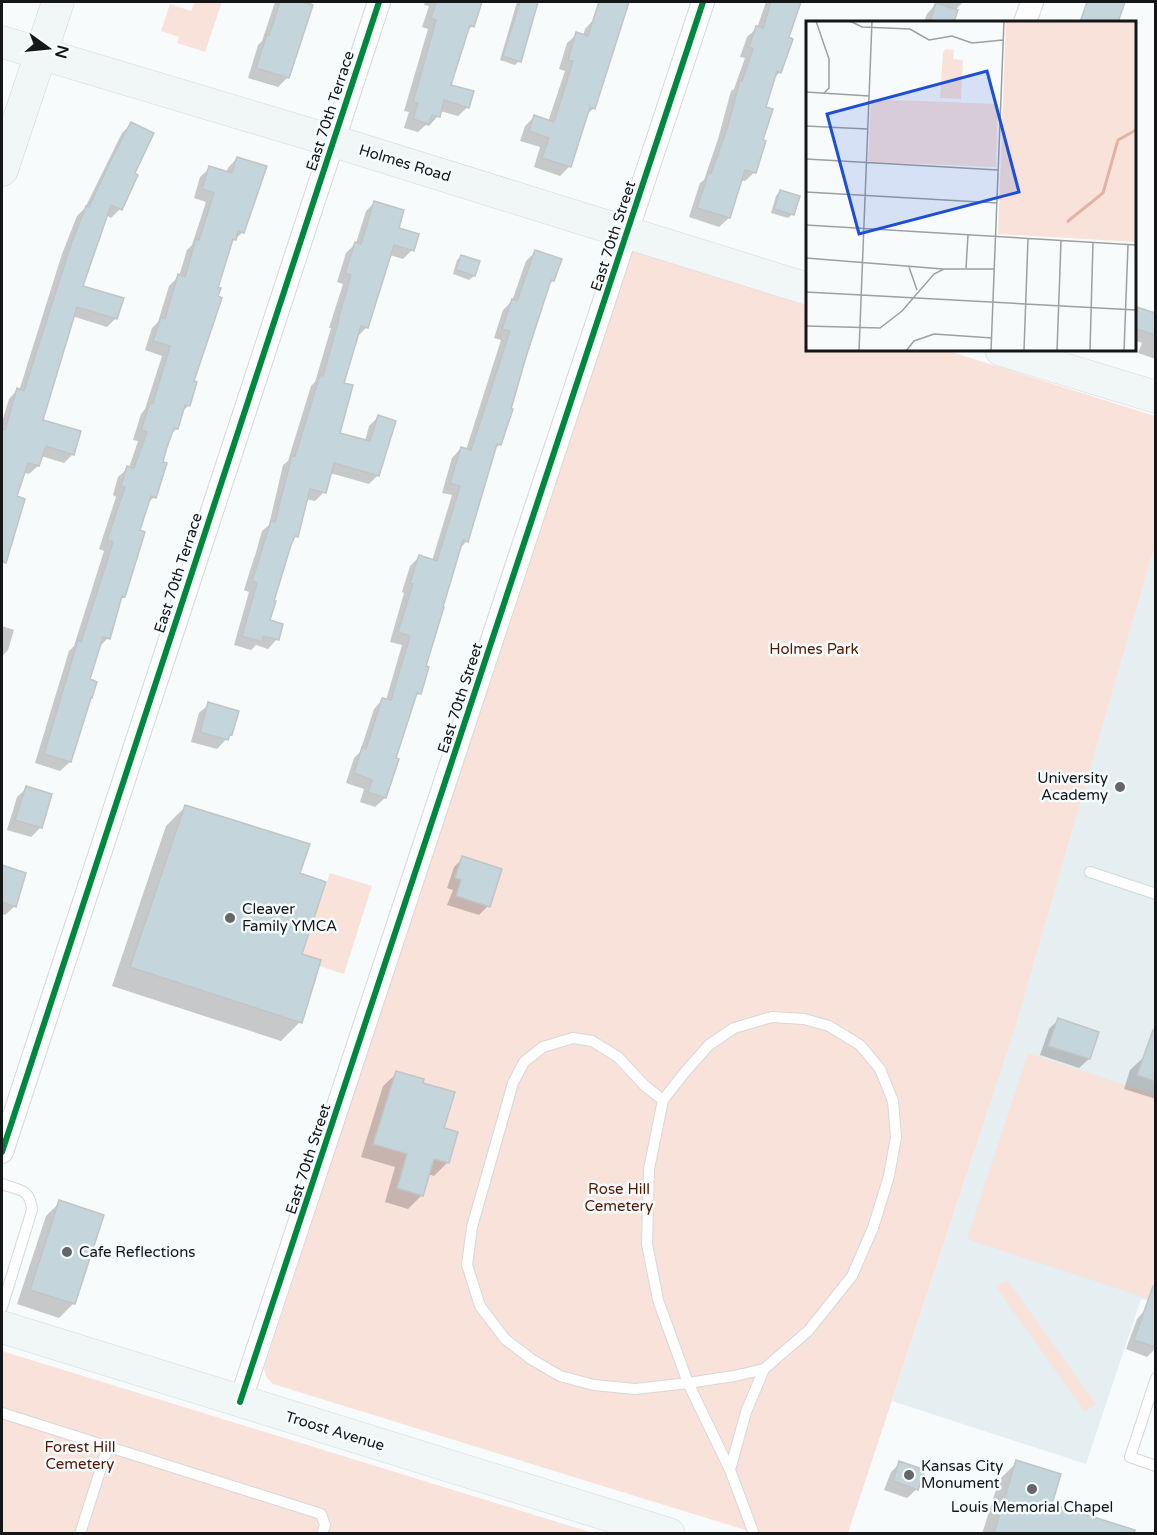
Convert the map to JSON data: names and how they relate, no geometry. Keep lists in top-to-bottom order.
{
  "streets": {
    "main road": ["Holmes Road", "Troost Avenue"],
    "street": ["East 70th Terrace", "East 70th Street"]
  },
  "crossings": [
    ["East 70th Terrace", "Holmes Road"],
    ["Holmes Road", "East 70th Street"],
    ["East 70th Street", "Troost Avenue"]
  ],
  "parks": ["Holmes Park", "Rose Hill Cemetery", "Forest Hill Cemetery"],
  "places": [
    "University Academy",
    "Cleaver Family YMCA",
    "Cafe Reflections",
    "Kansas City Monument",
    "Louis Memorial Chapel"
  ],
  "north": "right"
}
